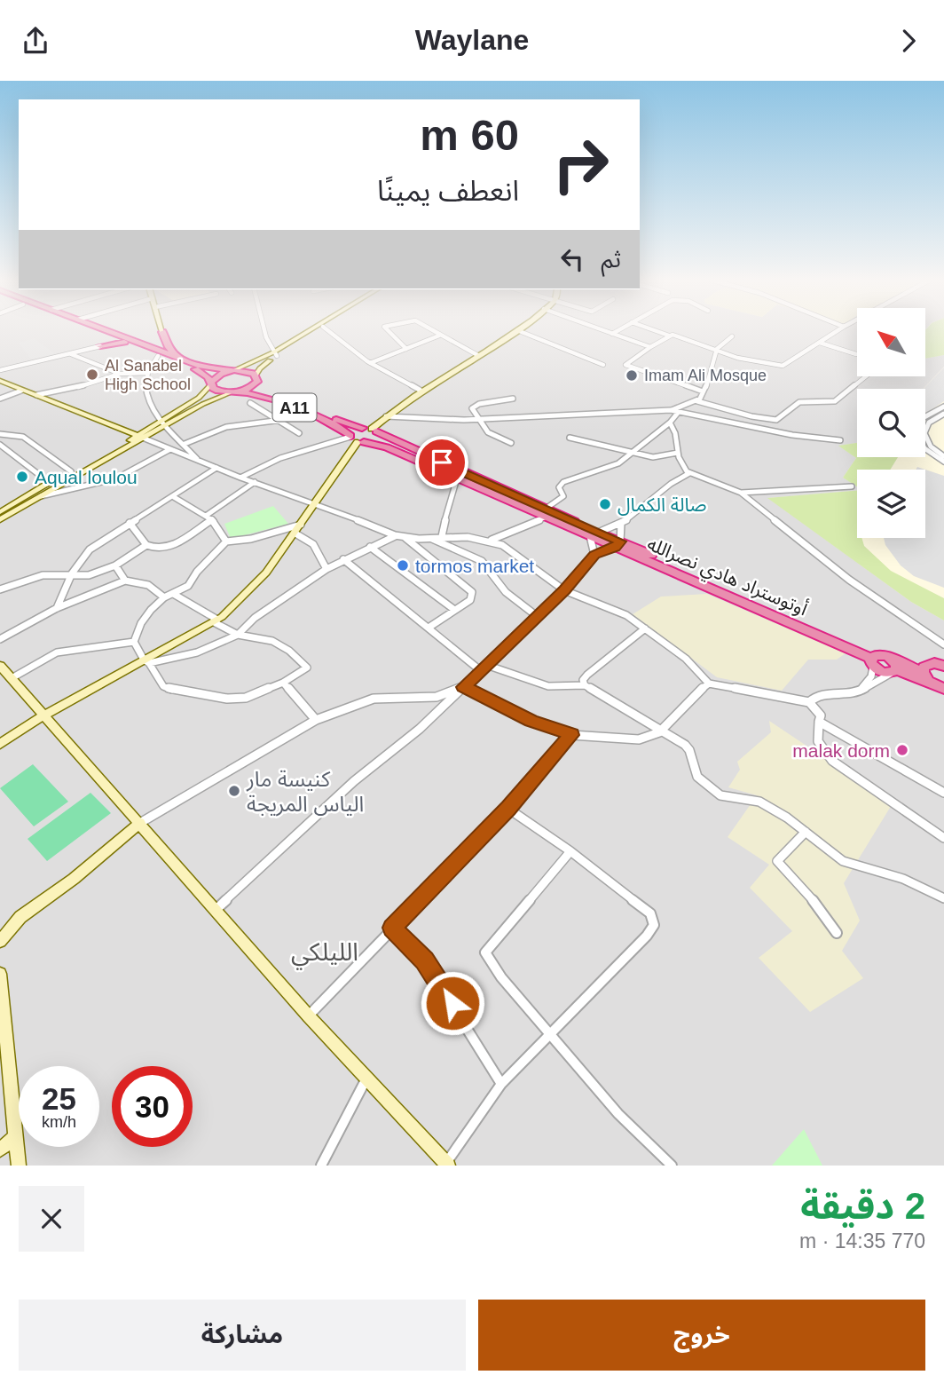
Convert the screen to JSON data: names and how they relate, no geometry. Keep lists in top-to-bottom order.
{
  "streets": {
    "highway": ["A11", "أوتوستراد هادي نصرالله"]
  },
  "crossings": [
    ["A11", "أوتوستراد هادي نصرالله"]
  ],
  "districts": ["الليلكي"],
  "places": [
    "Al Sanabel High School",
    "Imam Ali Mosque",
    "Aqual loulou",
    "صالة الكمال",
    "tormos market",
    "malak dorm",
    "كنيسة مار الياس المريجة"
  ],
  "north": "top left",
  "page": {
    "header": "Waylane",
    "turn": ["60 m", "انعطف يمينًا"],
    "then": "ثم",
    "speed": "25 km/h",
    "limit": "30",
    "heading": ["2 دقيقة", "770 m · 14:35"],
    "buttons": ["خروج", "مشاركة"]
  }
}
